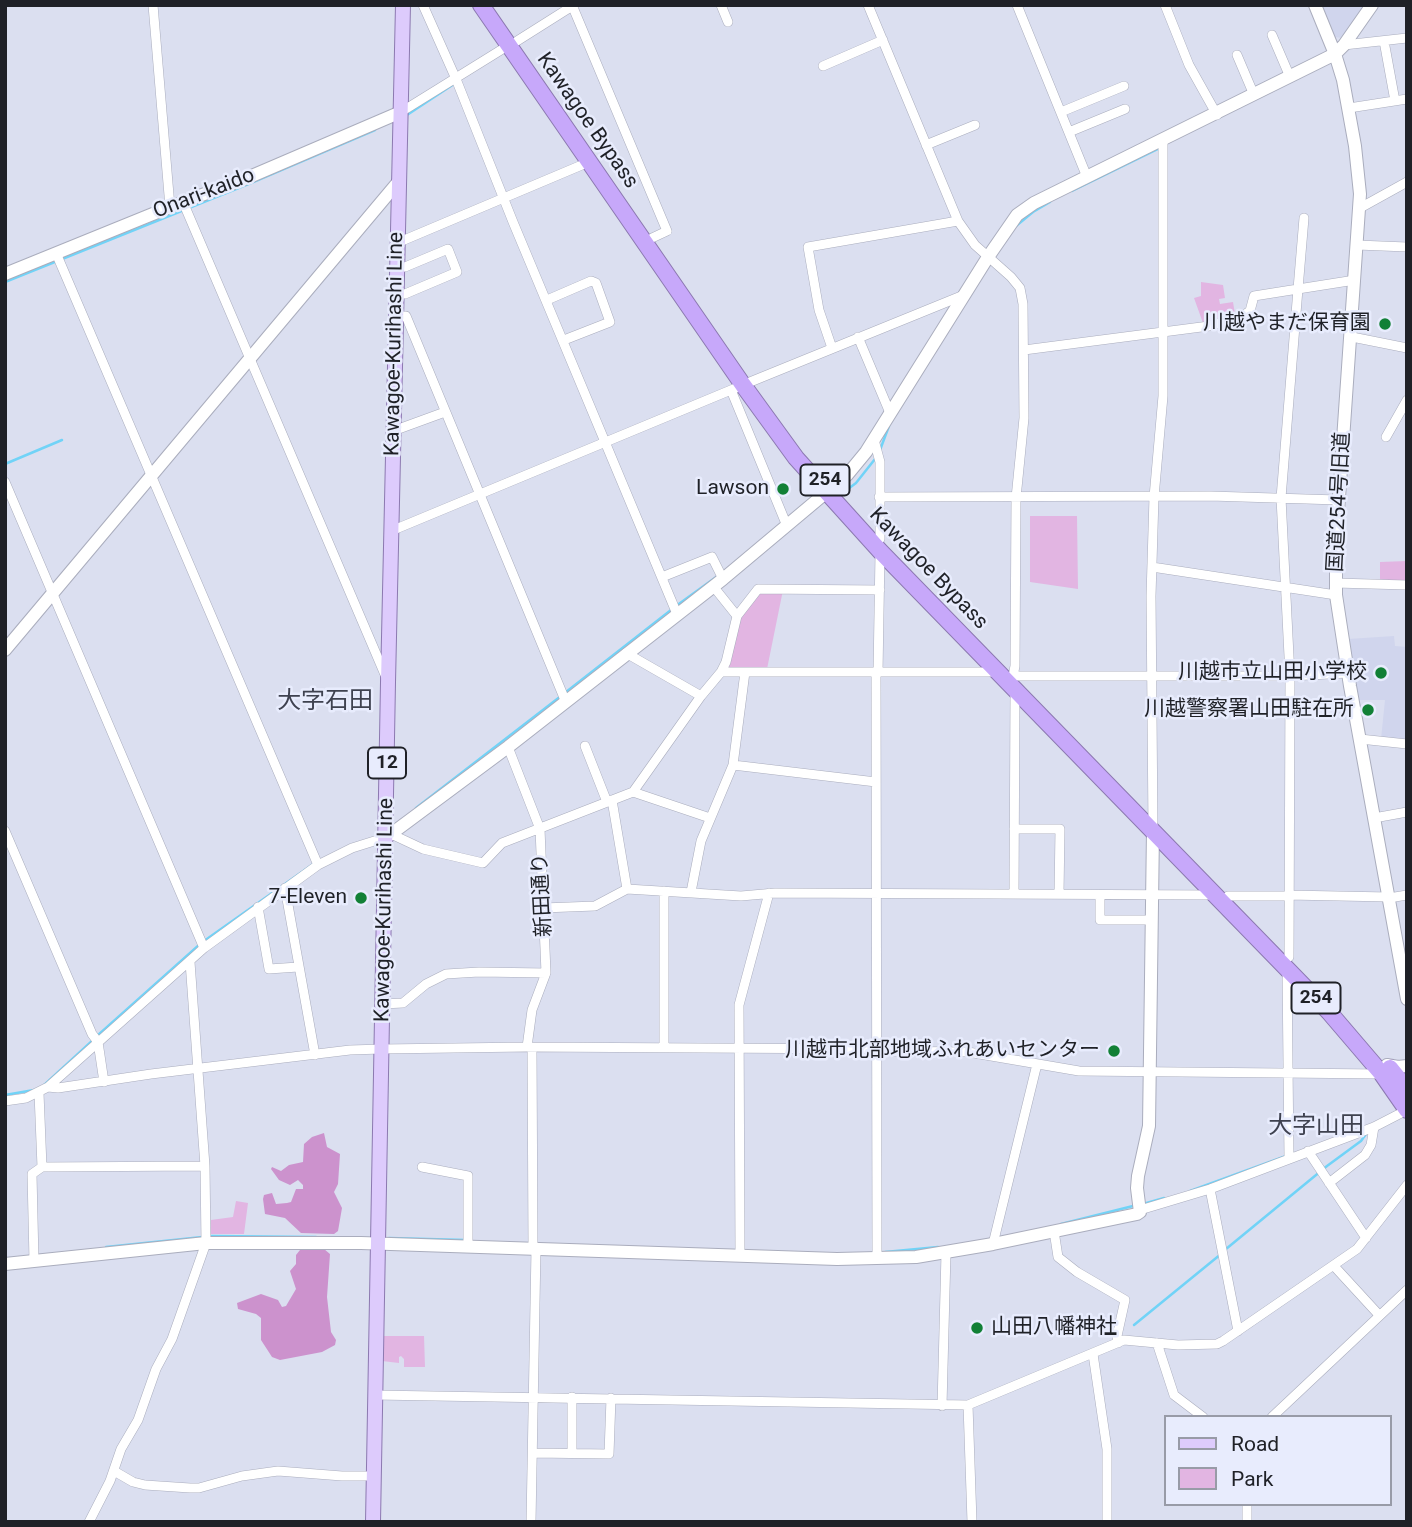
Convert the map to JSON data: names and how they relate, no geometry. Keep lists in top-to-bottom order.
{
  "streets": {
    "highway": ["Kawagoe Bypass", "254"],
    "main road": ["Kawagoe-Kurihashi Line", "12"],
    "street": ["Onari-kaido", "国道254号旧道", "新田通り"]
  },
  "crossings": [
    ["Onari-kaido", "Kawagoe-Kurihashi Line"]
  ],
  "districts": ["大字石田", "大字山田"],
  "places": [
    "川越やまだ保育園",
    "Lawson",
    "川越市立山田小学校",
    "川越警察署山田駐在所",
    "7-Eleven",
    "川越市北部地域ふれあいセンター",
    "山田八幡神社"
  ],
  "legend": ["Road", "Park"]
}
